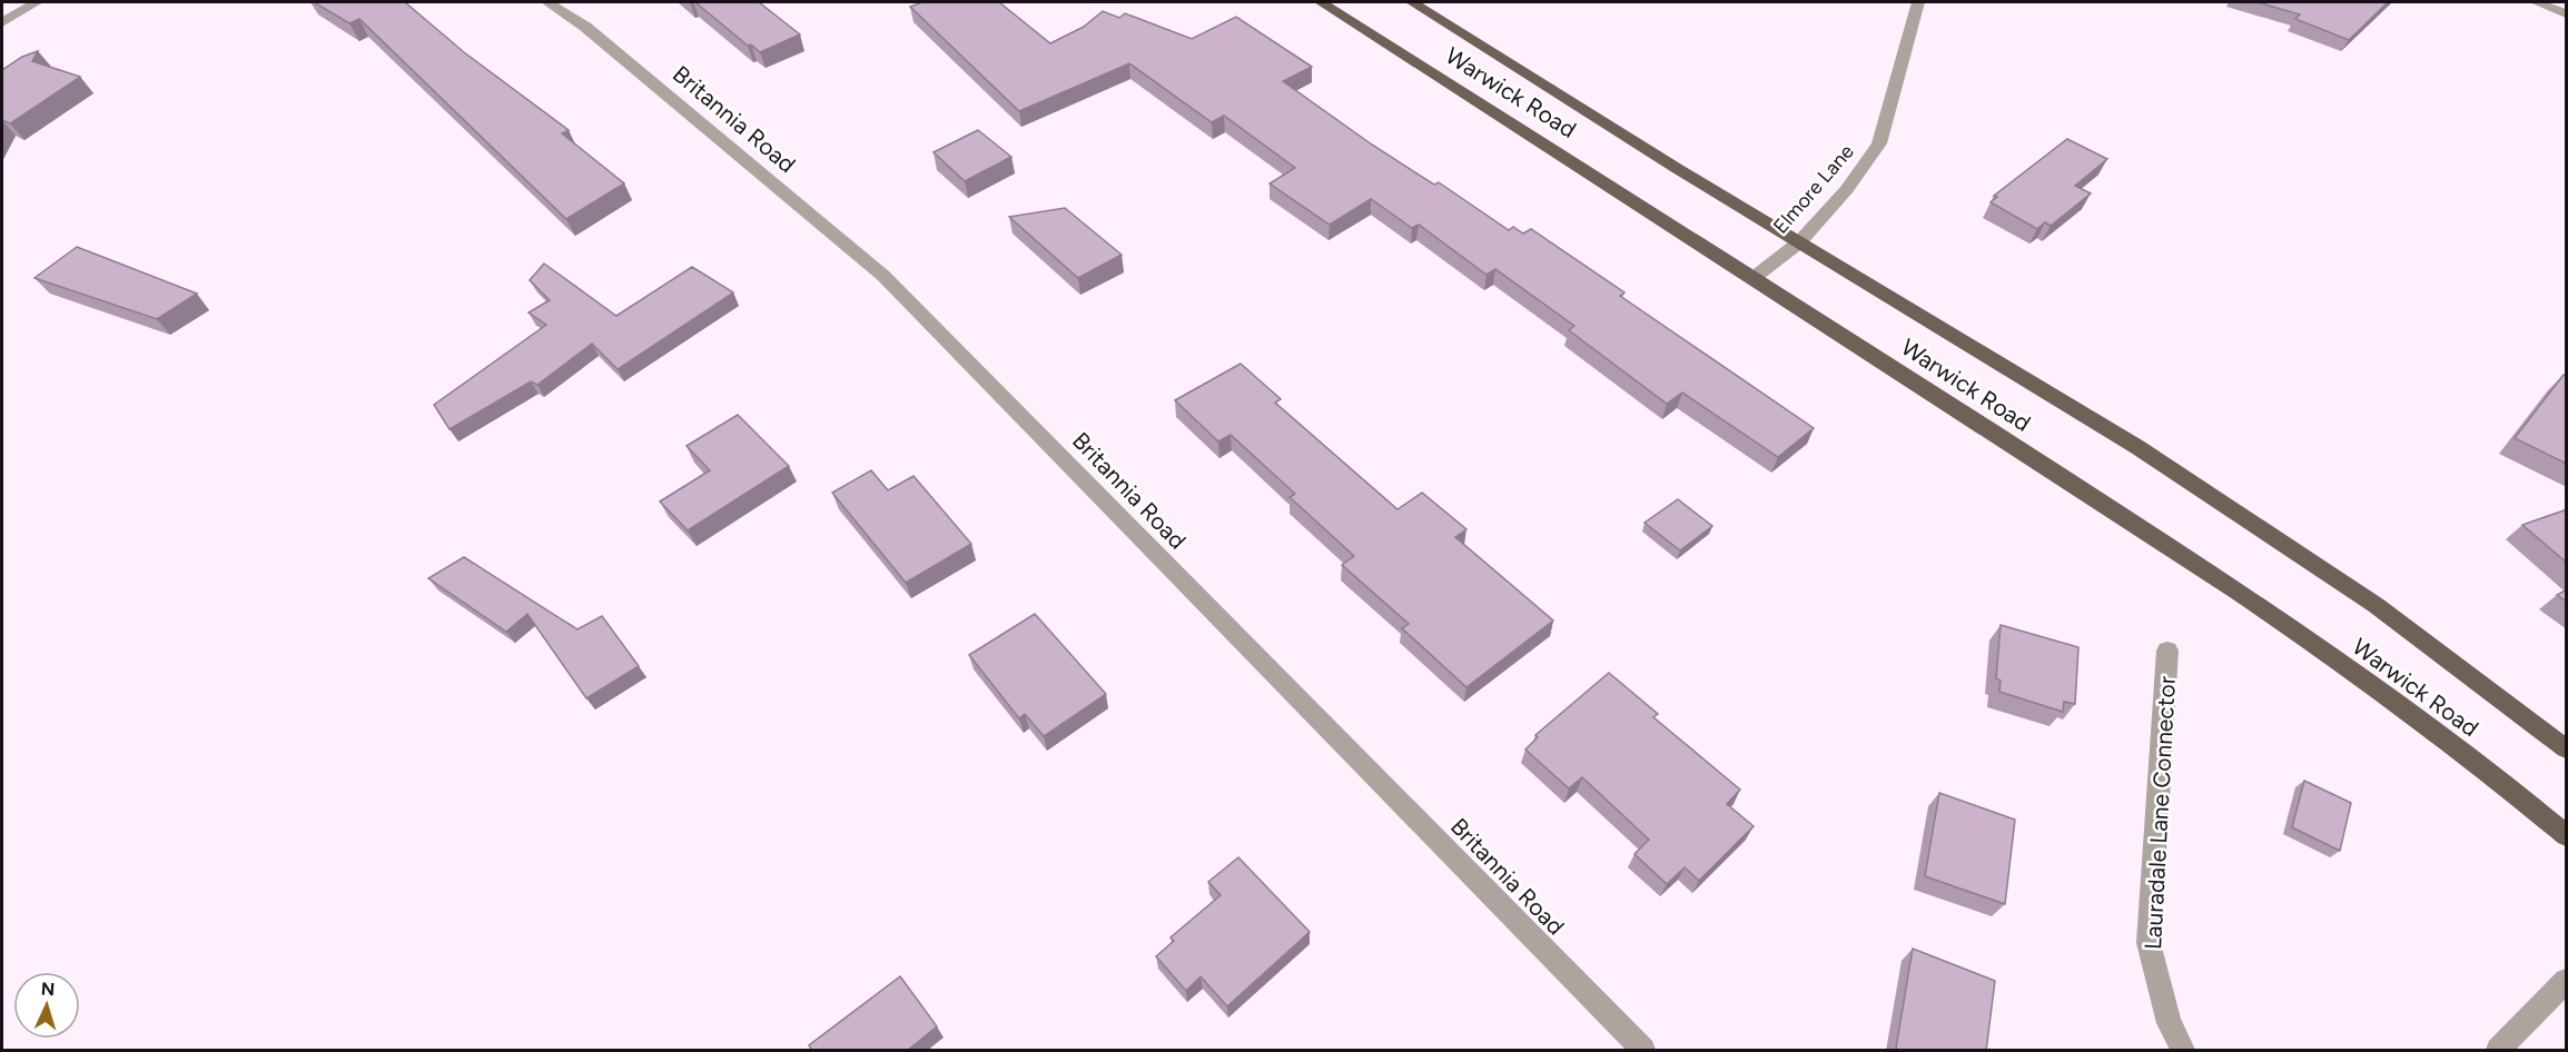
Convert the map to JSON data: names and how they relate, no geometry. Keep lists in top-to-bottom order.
{
  "streets": {
    "main road": ["Warwick Road"],
    "street": ["Britannia Road", "Elmore Lane", "Lauradale Lane Connector"]
  },
  "crossings": [
    ["Warwick Road", "Elmore Lane"]
  ],
  "north": "top"
}
